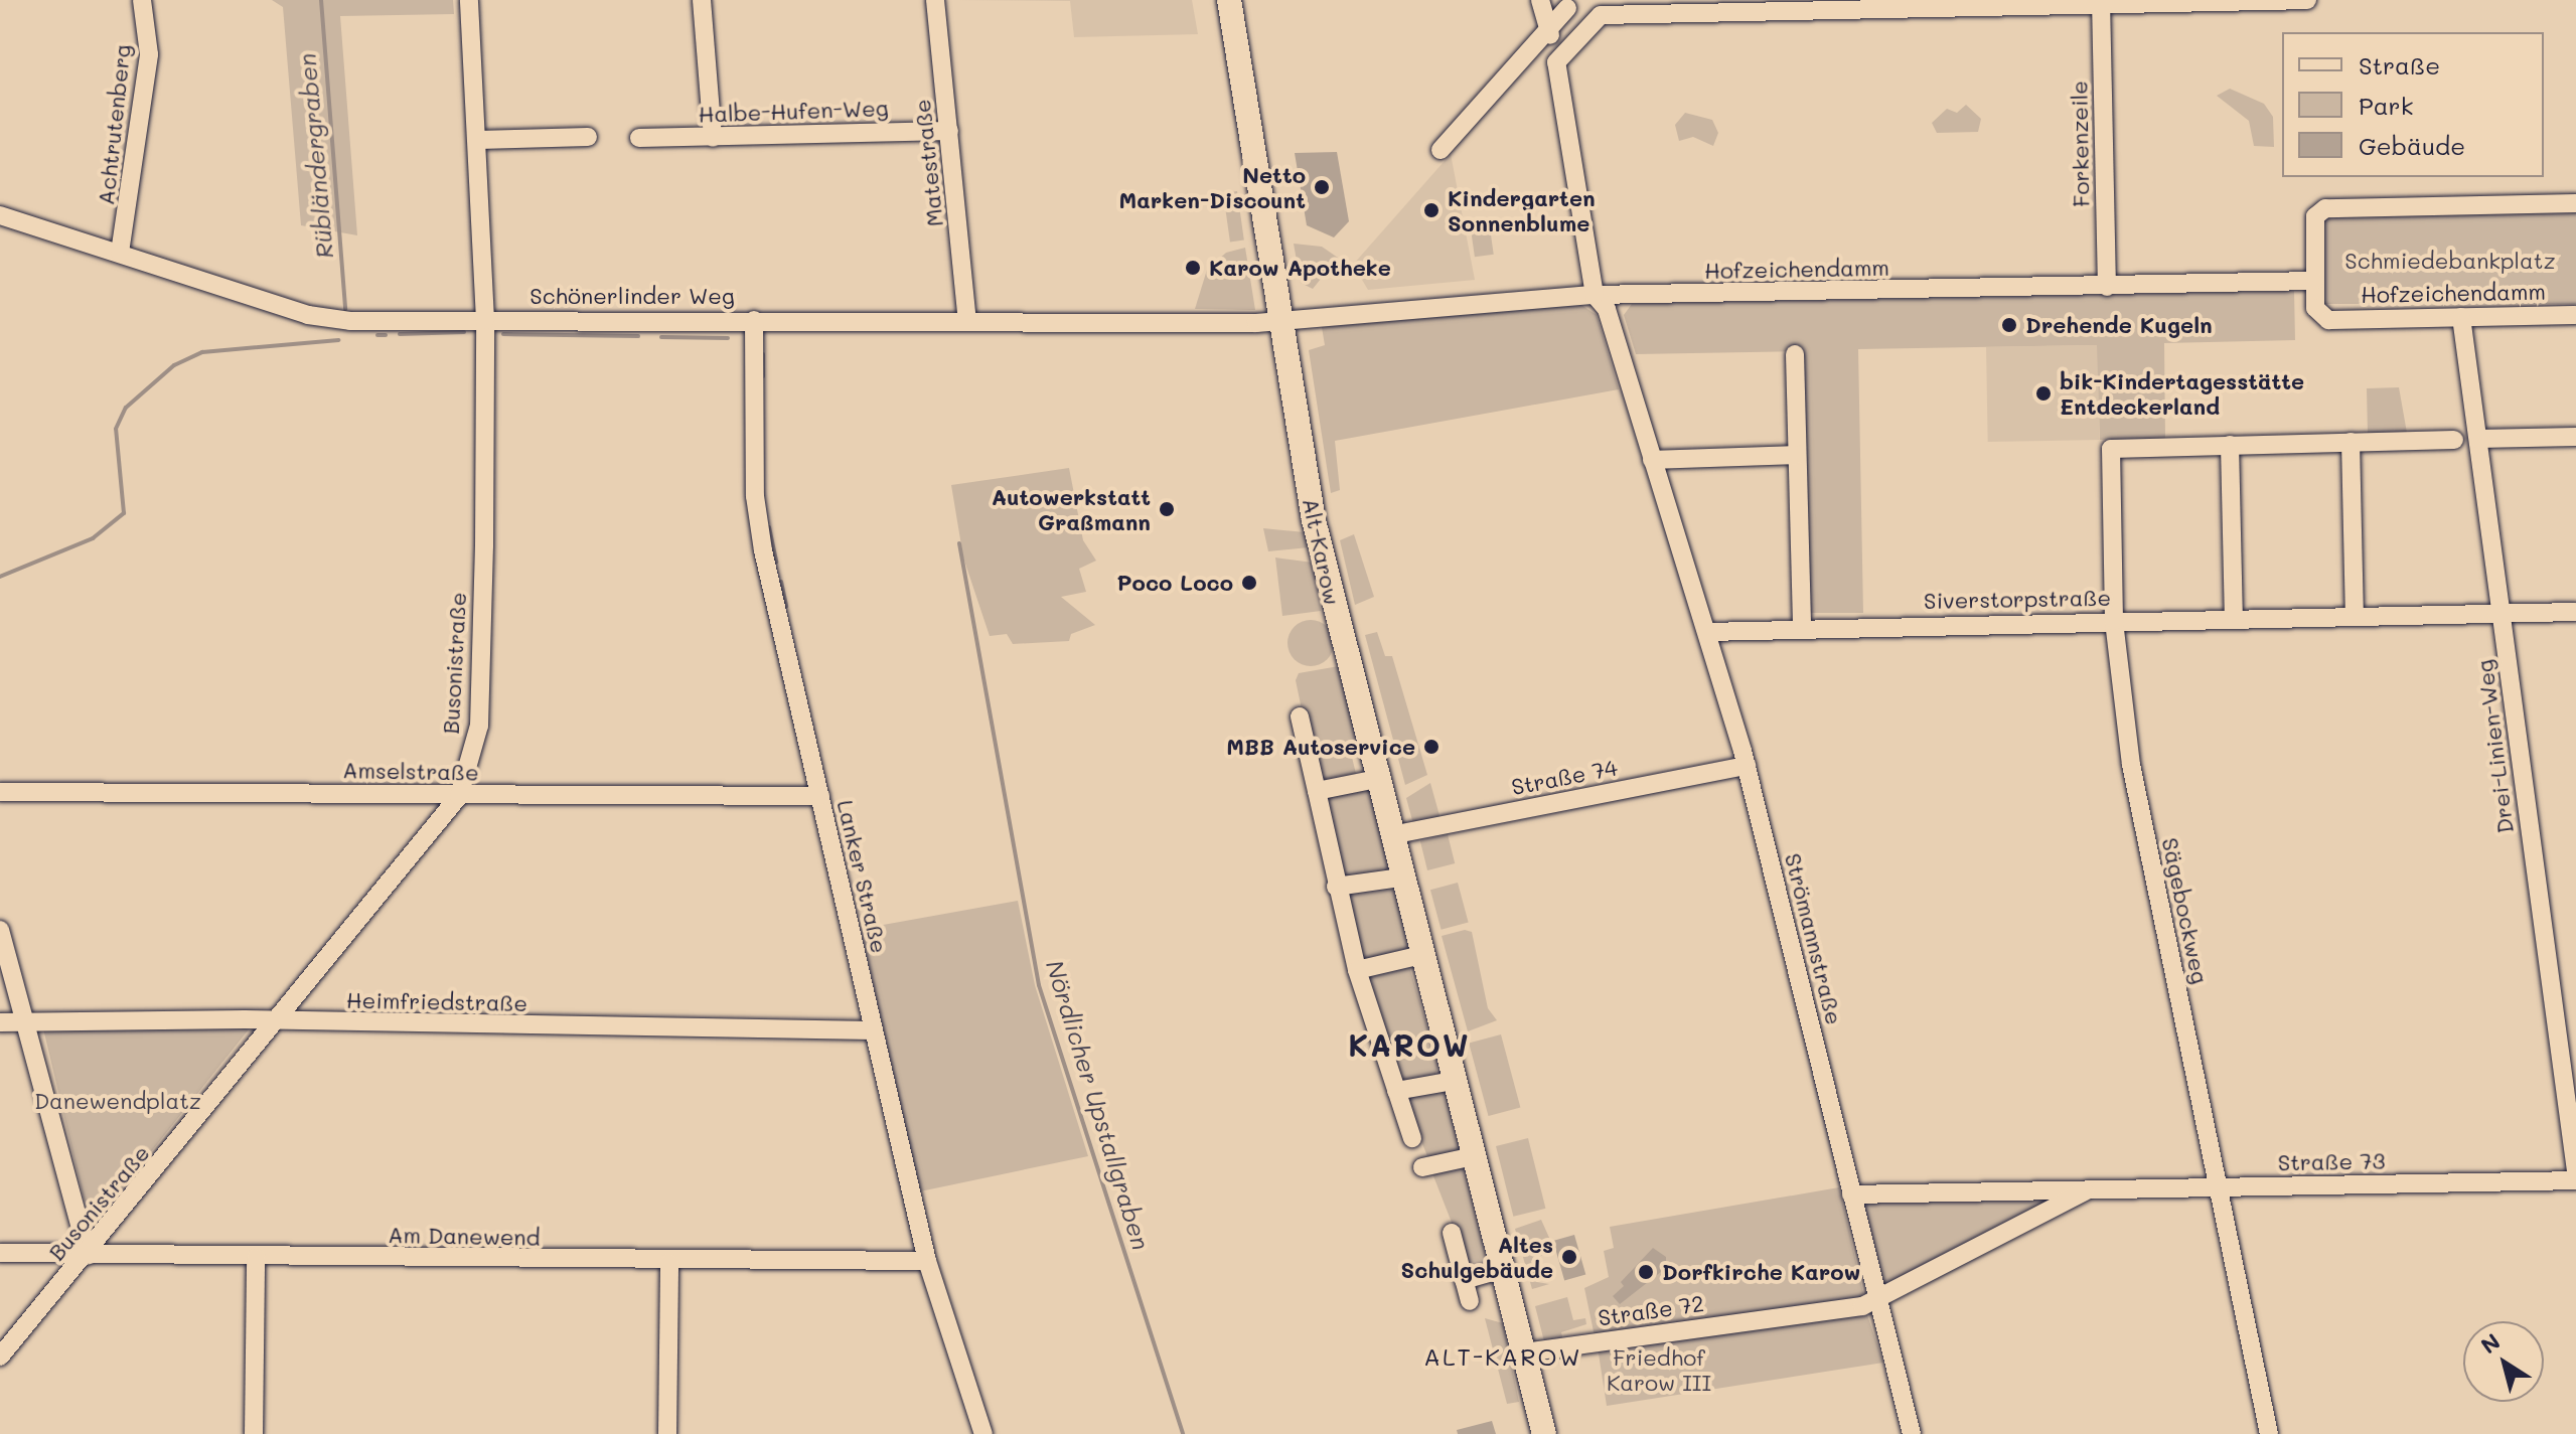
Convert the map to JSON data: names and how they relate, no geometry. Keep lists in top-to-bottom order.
{
  "streets": {
    "main road": ["Alt-Karow"],
    "street": [
      "Halbe-Hufen-Weg",
      "Achtrutenberg",
      "Forkenzeile",
      "Matestraße",
      "Hofzeichendamm",
      "Schönerlinder Weg",
      "Siverstorpstraße",
      "Busonistraße",
      "Drei-Linien-Weg",
      "Amselstraße",
      "Straße 74",
      "Lanker Straße",
      "Sägebockweg",
      "Strömannstraße",
      "Heimfriedstraße",
      "Straße 73",
      "Am Danewend",
      "Straße 72"
    ]
  },
  "crossings": [
    ["Halbe-Hufen-Weg", "Matestraße"],
    ["Achtrutenberg", "Schönerlinder Weg"],
    ["Forkenzeile", "Hofzeichendamm"],
    ["Matestraße", "Schönerlinder Weg"],
    ["Hofzeichendamm", "Schönerlinder Weg"],
    ["Hofzeichendamm", "Alt-Karow"],
    ["Hofzeichendamm", "Drei-Linien-Weg"],
    ["Hofzeichendamm", "Strömannstraße"],
    ["Schönerlinder Weg", "Alt-Karow"],
    ["Schönerlinder Weg", "Busonistraße"],
    ["Schönerlinder Weg", "Lanker Straße"],
    ["Alt-Karow", "Straße 74"],
    ["Alt-Karow", "Straße 72"],
    ["Siverstorpstraße", "Drei-Linien-Weg"],
    ["Siverstorpstraße", "Sägebockweg"],
    ["Siverstorpstraße", "Strömannstraße"],
    ["Busonistraße", "Amselstraße"],
    ["Busonistraße", "Heimfriedstraße"],
    ["Busonistraße", "Am Danewend"],
    ["Amselstraße", "Lanker Straße"],
    ["Straße 74", "Strömannstraße"],
    ["Lanker Straße", "Heimfriedstraße"],
    ["Lanker Straße", "Am Danewend"],
    ["Sägebockweg", "Straße 73"],
    ["Strömannstraße", "Straße 73"],
    ["Strömannstraße", "Straße 72"],
    ["Straße 73", "Straße 72"]
  ],
  "districts": ["KAROW", "ALT-KAROW"],
  "water": ["Rübländergraben", "Nördlicher Upstallgraben"],
  "parks": ["Schmiedebankplatz", "Danewendplatz", "Friedhof Karow III"],
  "places": [
    "Netto Marken-Discount",
    "Kindergarten Sonnenblume",
    "Karow Apotheke",
    "Drehende Kugeln",
    "bik-Kindertagesstätte Entdeckerland",
    "Autowerkstatt Graßmann",
    "Poco Loco",
    "MBB Autoservice",
    "Altes Schulgebäude",
    "Dorfkirche Karow"
  ],
  "legend": ["Straße", "Park", "Gebäude"],
  "north": "top left"
}
